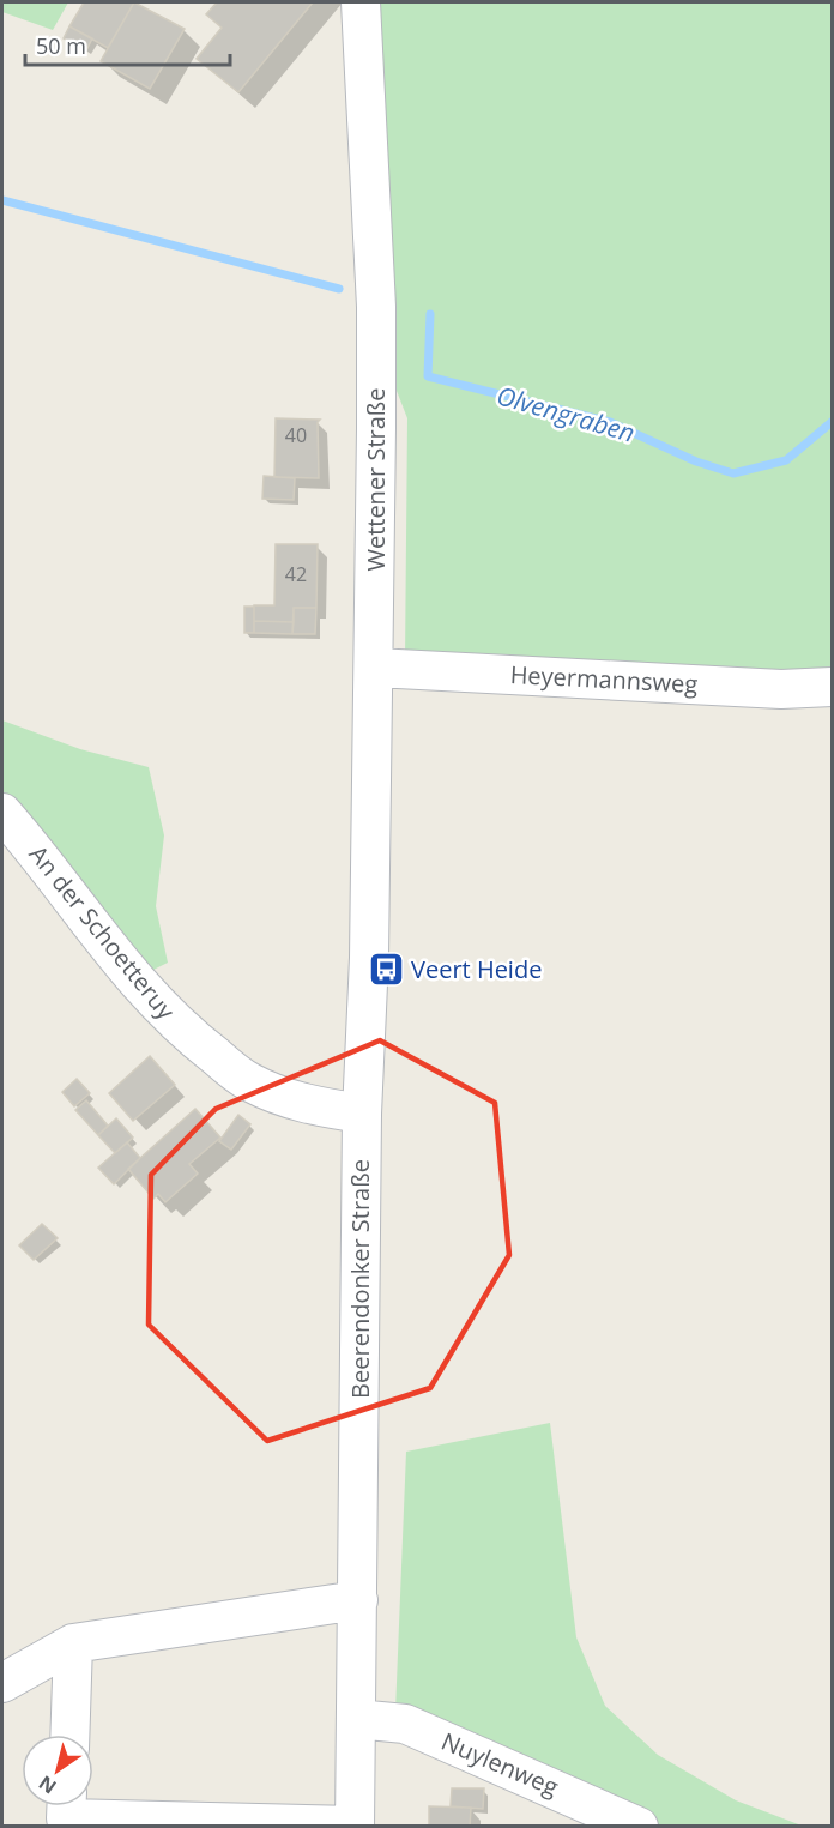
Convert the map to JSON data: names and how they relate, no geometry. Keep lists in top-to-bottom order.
{
  "streets": {
    "street": [
      "Wettener Straße",
      "Heyermannsweg",
      "An der Schoetteruy",
      "Beerendonker Straße",
      "Nuylenweg"
    ]
  },
  "crossings": [
    ["Wettener Straße", "Heyermannsweg"],
    ["Wettener Straße", "Beerendonker Straße"],
    ["An der Schoetteruy", "Beerendonker Straße"],
    ["Beerendonker Straße", "Nuylenweg"]
  ],
  "water": ["Olvengraben"],
  "places": {
    "bus stop": ["Veert Heide"]
  },
  "house_numbers": ["40", "42"],
  "scale_bar": "50 m",
  "north": "bottom left"
}
